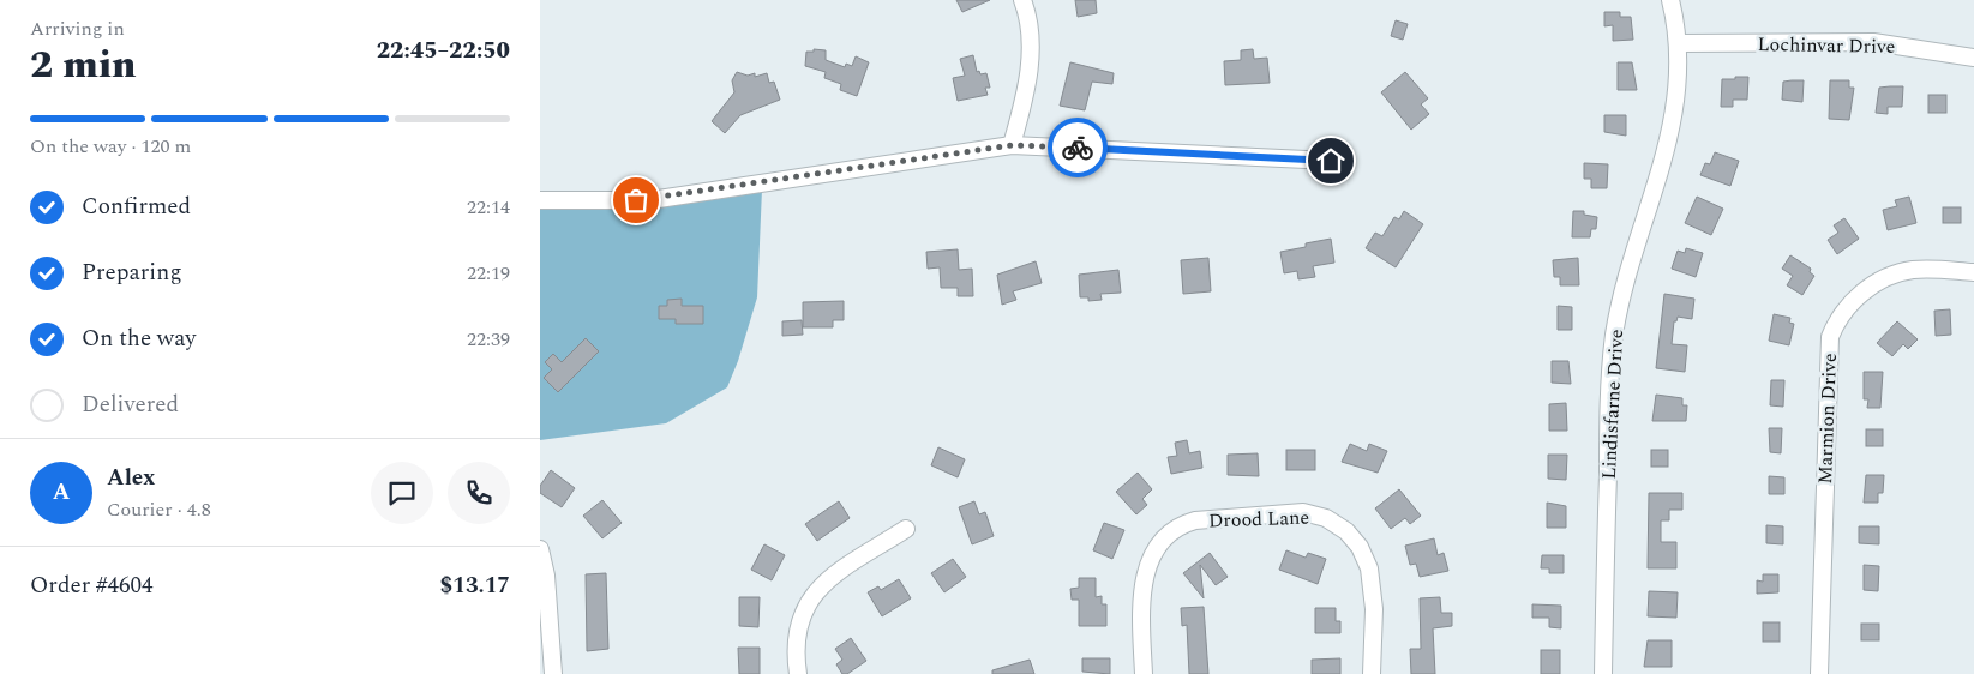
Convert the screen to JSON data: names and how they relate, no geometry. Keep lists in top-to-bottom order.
{
  "streets": {
    "street": [
      "Lochinvar Drive",
      "Lindisfarne Drive",
      "Marmion Drive",
      "Drood Lane"
    ]
  },
  "crossings": [
    ["Lochinvar Drive", "Lindisfarne Drive"]
  ],
  "page": {
    "heading": ["2 min", "Arriving in", "22:45–22:50"],
    "panel": [
      "Alex",
      "Courier · 4.8",
      "Order #4604",
      "$13.17"
    ],
    "bar": "On the way · 120 m",
    "list": [
      ["Confirmed", "22:14"],
      ["Preparing", "22:19"],
      ["On the way", "22:39"],
      "Delivered"
    ],
    "round": "A"
  }
}
